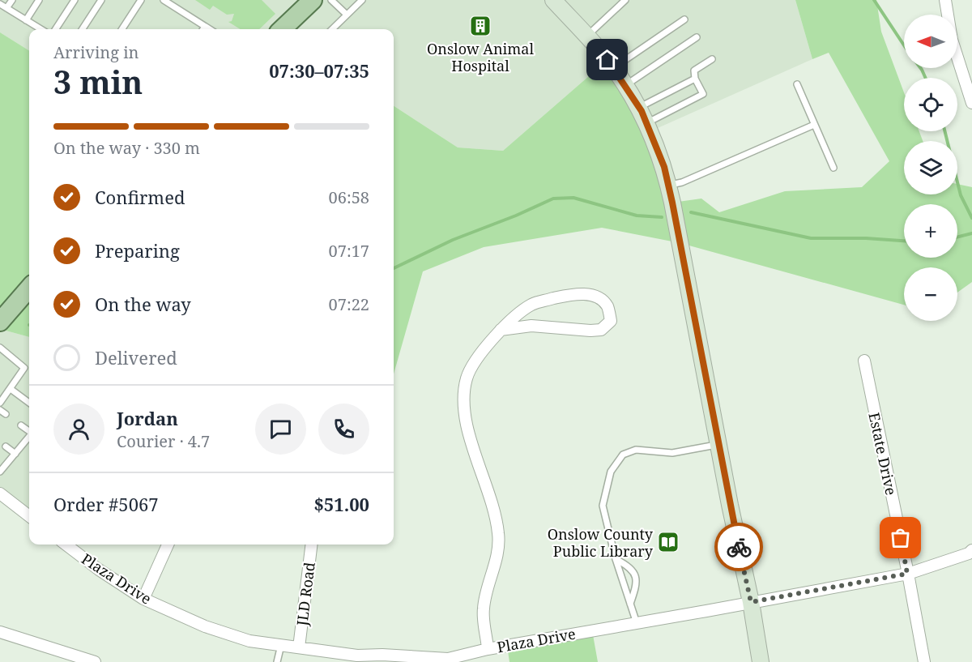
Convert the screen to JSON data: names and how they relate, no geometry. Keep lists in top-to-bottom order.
{
  "streets": {
    "street": ["Estate Drive", "Plaza Drive", "JLD Road"]
  },
  "crossings": [
    ["Estate Drive", "Plaza Drive"],
    ["Plaza Drive", "JLD Road"]
  ],
  "places": {
    "building": ["Onslow Animal Hospital"],
    "library": ["Onslow County Public Library"]
  },
  "north": "left",
  "page": {
    "map_buttons": ["+", "−"],
    "heading": ["3 min", "Arriving in", "07:30–07:35"],
    "panel": [
      "Jordan",
      "Courier · 4.7",
      "Order #5067",
      "$51.00"
    ],
    "bar": "On the way · 330 m",
    "list": [
      ["Confirmed", "06:58"],
      ["Preparing", "07:17"],
      ["On the way", "07:22"],
      "Delivered"
    ]
  }
}
